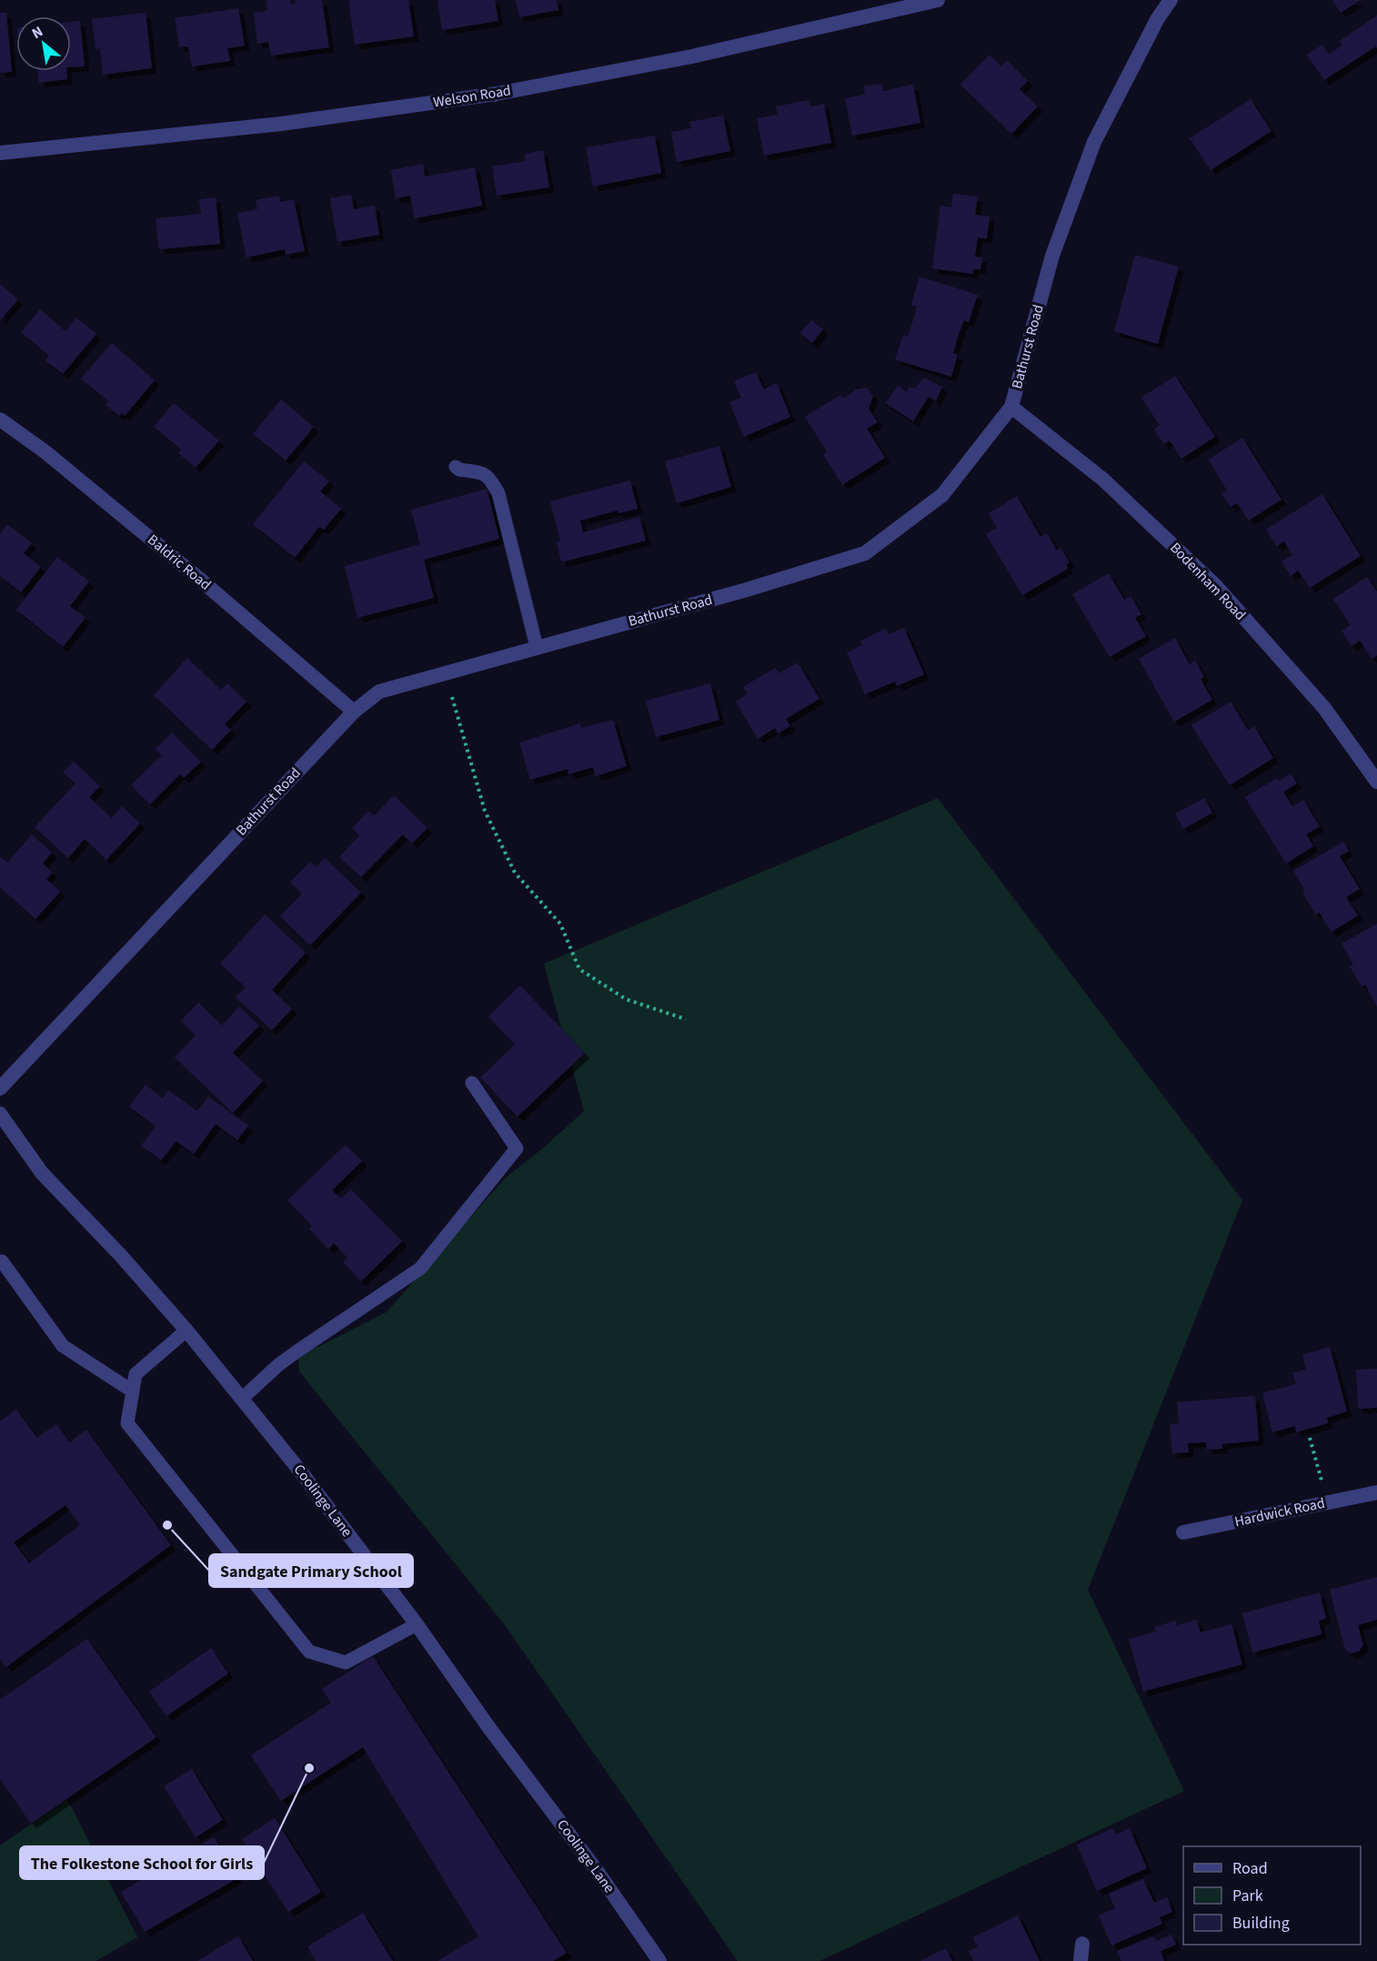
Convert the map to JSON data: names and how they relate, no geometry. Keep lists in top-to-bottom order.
{
  "streets": {
    "street": [
      "Welson Road",
      "Bathurst Road",
      "Baldric Road",
      "Bodenham Road",
      "Coolinge Lane",
      "Hardwick Road"
    ]
  },
  "crossings": [
    ["Bathurst Road", "Baldric Road"],
    ["Bathurst Road", "Bodenham Road"]
  ],
  "places": ["Sandgate Primary School", "The Folkestone School for Girls"],
  "legend": ["Road", "Park", "Building"],
  "north": "top left"
}
